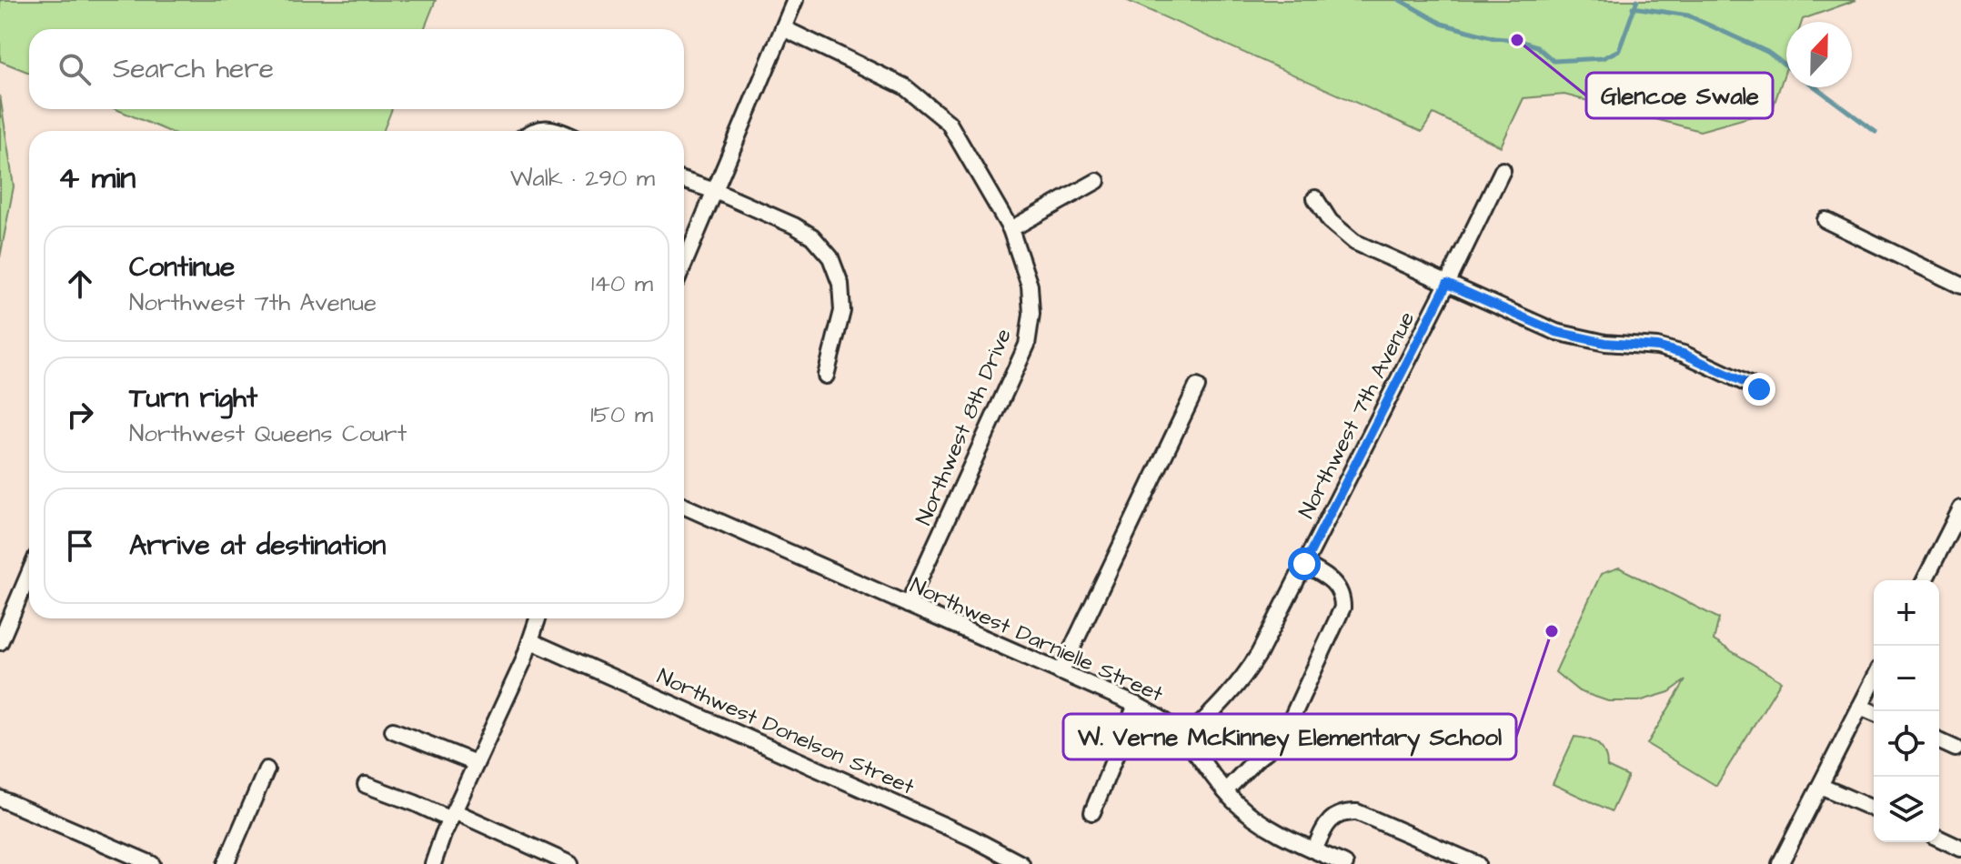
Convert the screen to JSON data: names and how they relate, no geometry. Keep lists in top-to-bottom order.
{
  "streets": {
    "street": [
      "Northwest 7th Avenue",
      "Northwest 8th Drive",
      "Northwest Darnielle Street",
      "Northwest Donelson Street"
    ]
  },
  "crossings": [
    ["Northwest 7th Avenue", "Northwest Darnielle Street"],
    ["Northwest 8th Drive", "Northwest Darnielle Street"]
  ],
  "places": ["Glencoe Swale", "W. Verne McKinney Elementary School"],
  "north": "top",
  "page": {
    "search": "Search here",
    "heading": ["4 min", "Walk · 290 m"],
    "list": [
      ["Continue", "Northwest 7th Avenue", "140 m"],
      ["Turn right", "Northwest Queens Court", "150 m"],
      "Arrive at destination"
    ],
    "map_buttons": ["+", "−"]
  }
}
